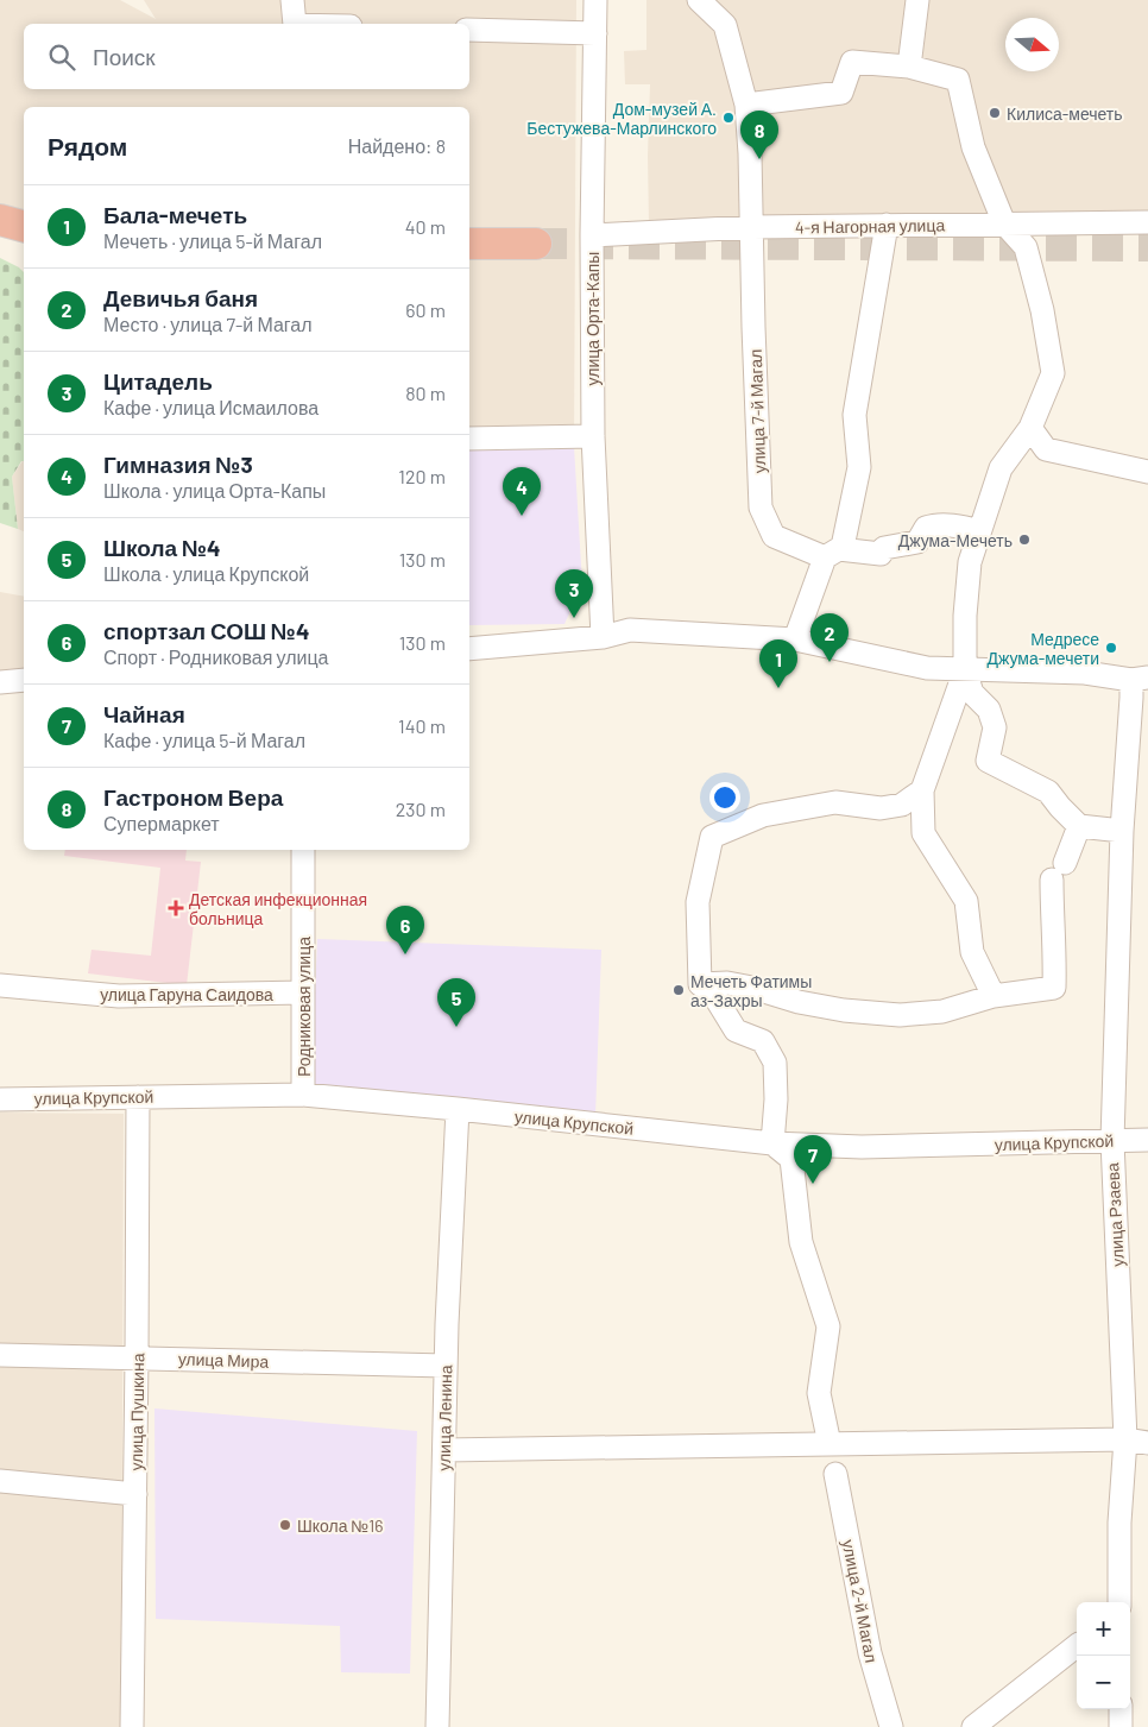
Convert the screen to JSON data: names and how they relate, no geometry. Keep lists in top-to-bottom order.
{
  "streets": {
    "street": [
      "4-я Нагорная улица",
      "улица Орта-Капы",
      "улица 7-й Магал",
      "улица Гаруна Саидова",
      "Родниковая улица",
      "улица Крупской",
      "улица Рзаева",
      "улица Мира",
      "улица Пушкина",
      "улица Ленина",
      "улица 2-й Магал"
    ]
  },
  "crossings": [
    ["4-я Нагорная улица", "улица Орта-Капы"],
    ["4-я Нагорная улица", "улица 7-й Магал"],
    ["улица Гаруна Саидова", "Родниковая улица"],
    ["Родниковая улица", "улица Крупской"],
    ["улица Крупской", "улица Рзаева"],
    ["улица Крупской", "улица Пушкина"],
    ["улица Крупской", "улица Ленина"],
    ["улица Мира", "улица Пушкина"],
    ["улица Мира", "улица Ленина"]
  ],
  "places": {
    "other": [
      "Килиса-мечеть",
      "Дом-музей А. Бестужева-Марлинского",
      "Джума-Мечеть",
      "Медресе Джума-мечети",
      "Мечеть Фатимы аз-Захры",
      "Школа №16"
    ],
    "health": ["Детская инфекционная больница"]
  },
  "north": "right",
  "page": {
    "search": "Поиск",
    "heading": ["Рядом", "Найдено: 8"],
    "pins": [
      "8",
      "4",
      "3",
      "2",
      "1",
      "6",
      "5",
      "7"
    ],
    "list": [
      {
        "mark": "1",
        "name": "Бала-мечеть",
        "note": "Мечеть · улица 5-й Магал",
        "value": "40 m"
      },
      {
        "mark": "2",
        "name": "Девичья баня",
        "note": "Место · улица 7-й Магал",
        "value": "60 m"
      },
      {
        "mark": "3",
        "name": "Цитадель",
        "note": "Кафе · улица Исмаилова",
        "value": "80 m"
      },
      {
        "mark": "4",
        "name": "Гимназия №3",
        "note": "Школа · улица Орта-Капы",
        "value": "120 m"
      },
      {
        "mark": "5",
        "name": "Школа №4",
        "note": "Школа · улица Крупской",
        "value": "130 m"
      },
      {
        "mark": "6",
        "name": "спортзал СОШ №4",
        "note": "Спорт · Родниковая улица",
        "value": "130 m"
      },
      {
        "mark": "7",
        "name": "Чайная",
        "note": "Кафе · улица 5-й Магал",
        "value": "140 m"
      },
      {
        "mark": "8",
        "name": "Гастроном Вера",
        "note": "Супермаркет",
        "value": "230 m"
      }
    ],
    "map_buttons": ["+", "−"]
  }
}
